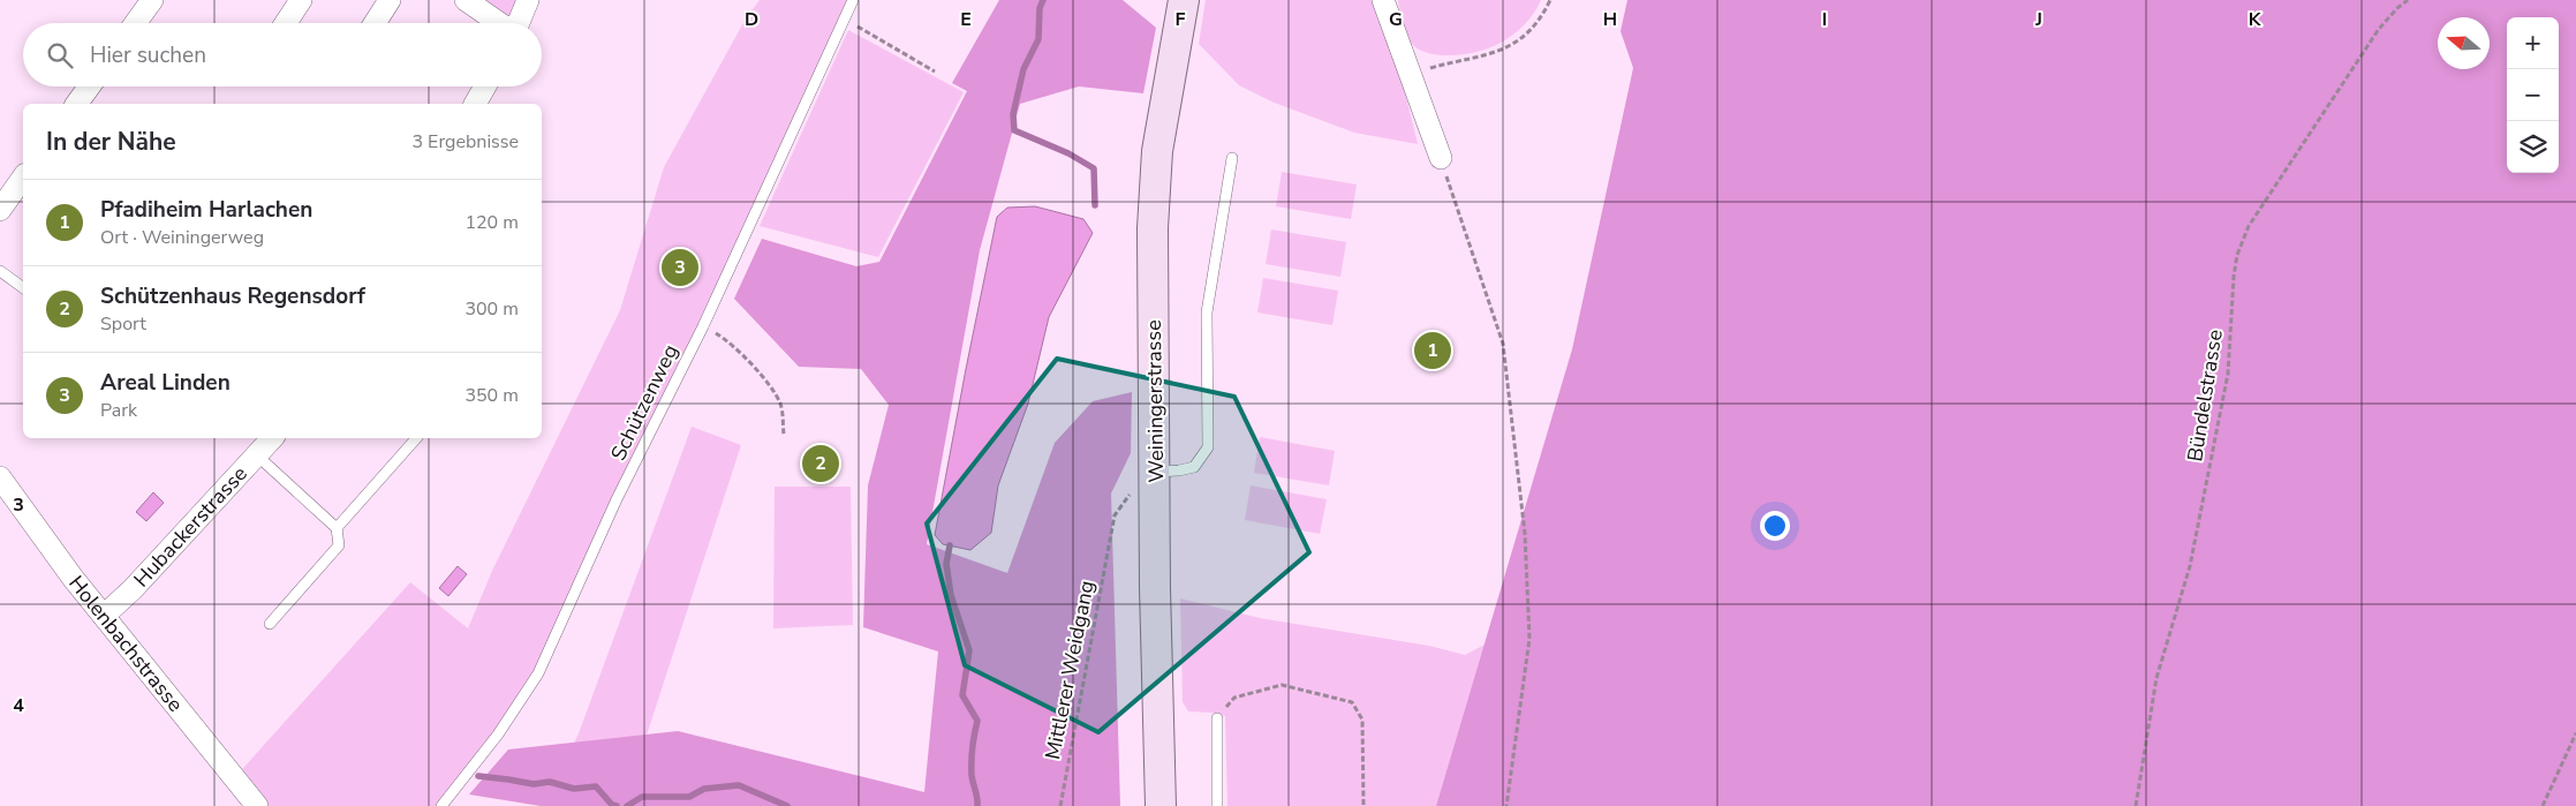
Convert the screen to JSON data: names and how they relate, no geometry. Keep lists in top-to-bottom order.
{
  "streets": {
    "street": ["Weiningerstrasse", "Hubackerstrasse", "Holenbachstrasse"],
    "lane": ["Schützenweg"],
    "path": ["Bündelstrasse", "Mittlerer Weidgang"]
  },
  "crossings": [
    ["Hubackerstrasse", "Holenbachstrasse"]
  ],
  "north": "left",
  "page": {
    "map_buttons": ["+", "−"],
    "search": "Hier suchen",
    "heading": ["In der Nähe", "3 Ergebnisse"],
    "list": [
      {
        "mark": "1",
        "name": "Pfadiheim Harlachen",
        "note": "Ort · Weiningerweg",
        "value": "120 m"
      },
      {
        "mark": "2",
        "name": "Schützenhaus Regensdorf",
        "note": "Sport",
        "value": "300 m"
      },
      {
        "mark": "3",
        "name": "Areal Linden",
        "note": "Park",
        "value": "350 m"
      }
    ],
    "pins": ["3", "1", "2"]
  },
  "grid": {
    "columns": [
      "D",
      "E",
      "F",
      "G",
      "H",
      "I",
      "J",
      "K"
    ],
    "rows": ["3", "4"]
  }
}
